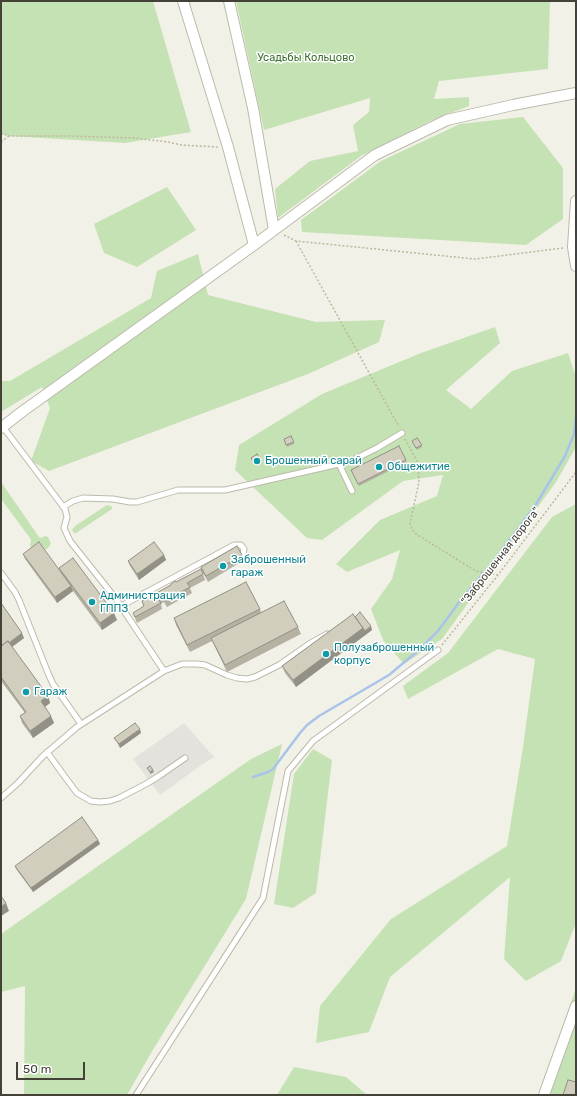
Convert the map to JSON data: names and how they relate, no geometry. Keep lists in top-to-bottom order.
{
  "streets": {
    "path": ["\"Заброшенная дорога\""]
  },
  "parks": ["Усадьбы Кольцово"],
  "places": [
    "Брошенный сарай",
    "Общежитие",
    "Заброшенный гараж",
    "Администрация ГППЗ",
    "Полузаброшенный корпус",
    "Гараж"
  ],
  "scale_bar": "50 m"
}
